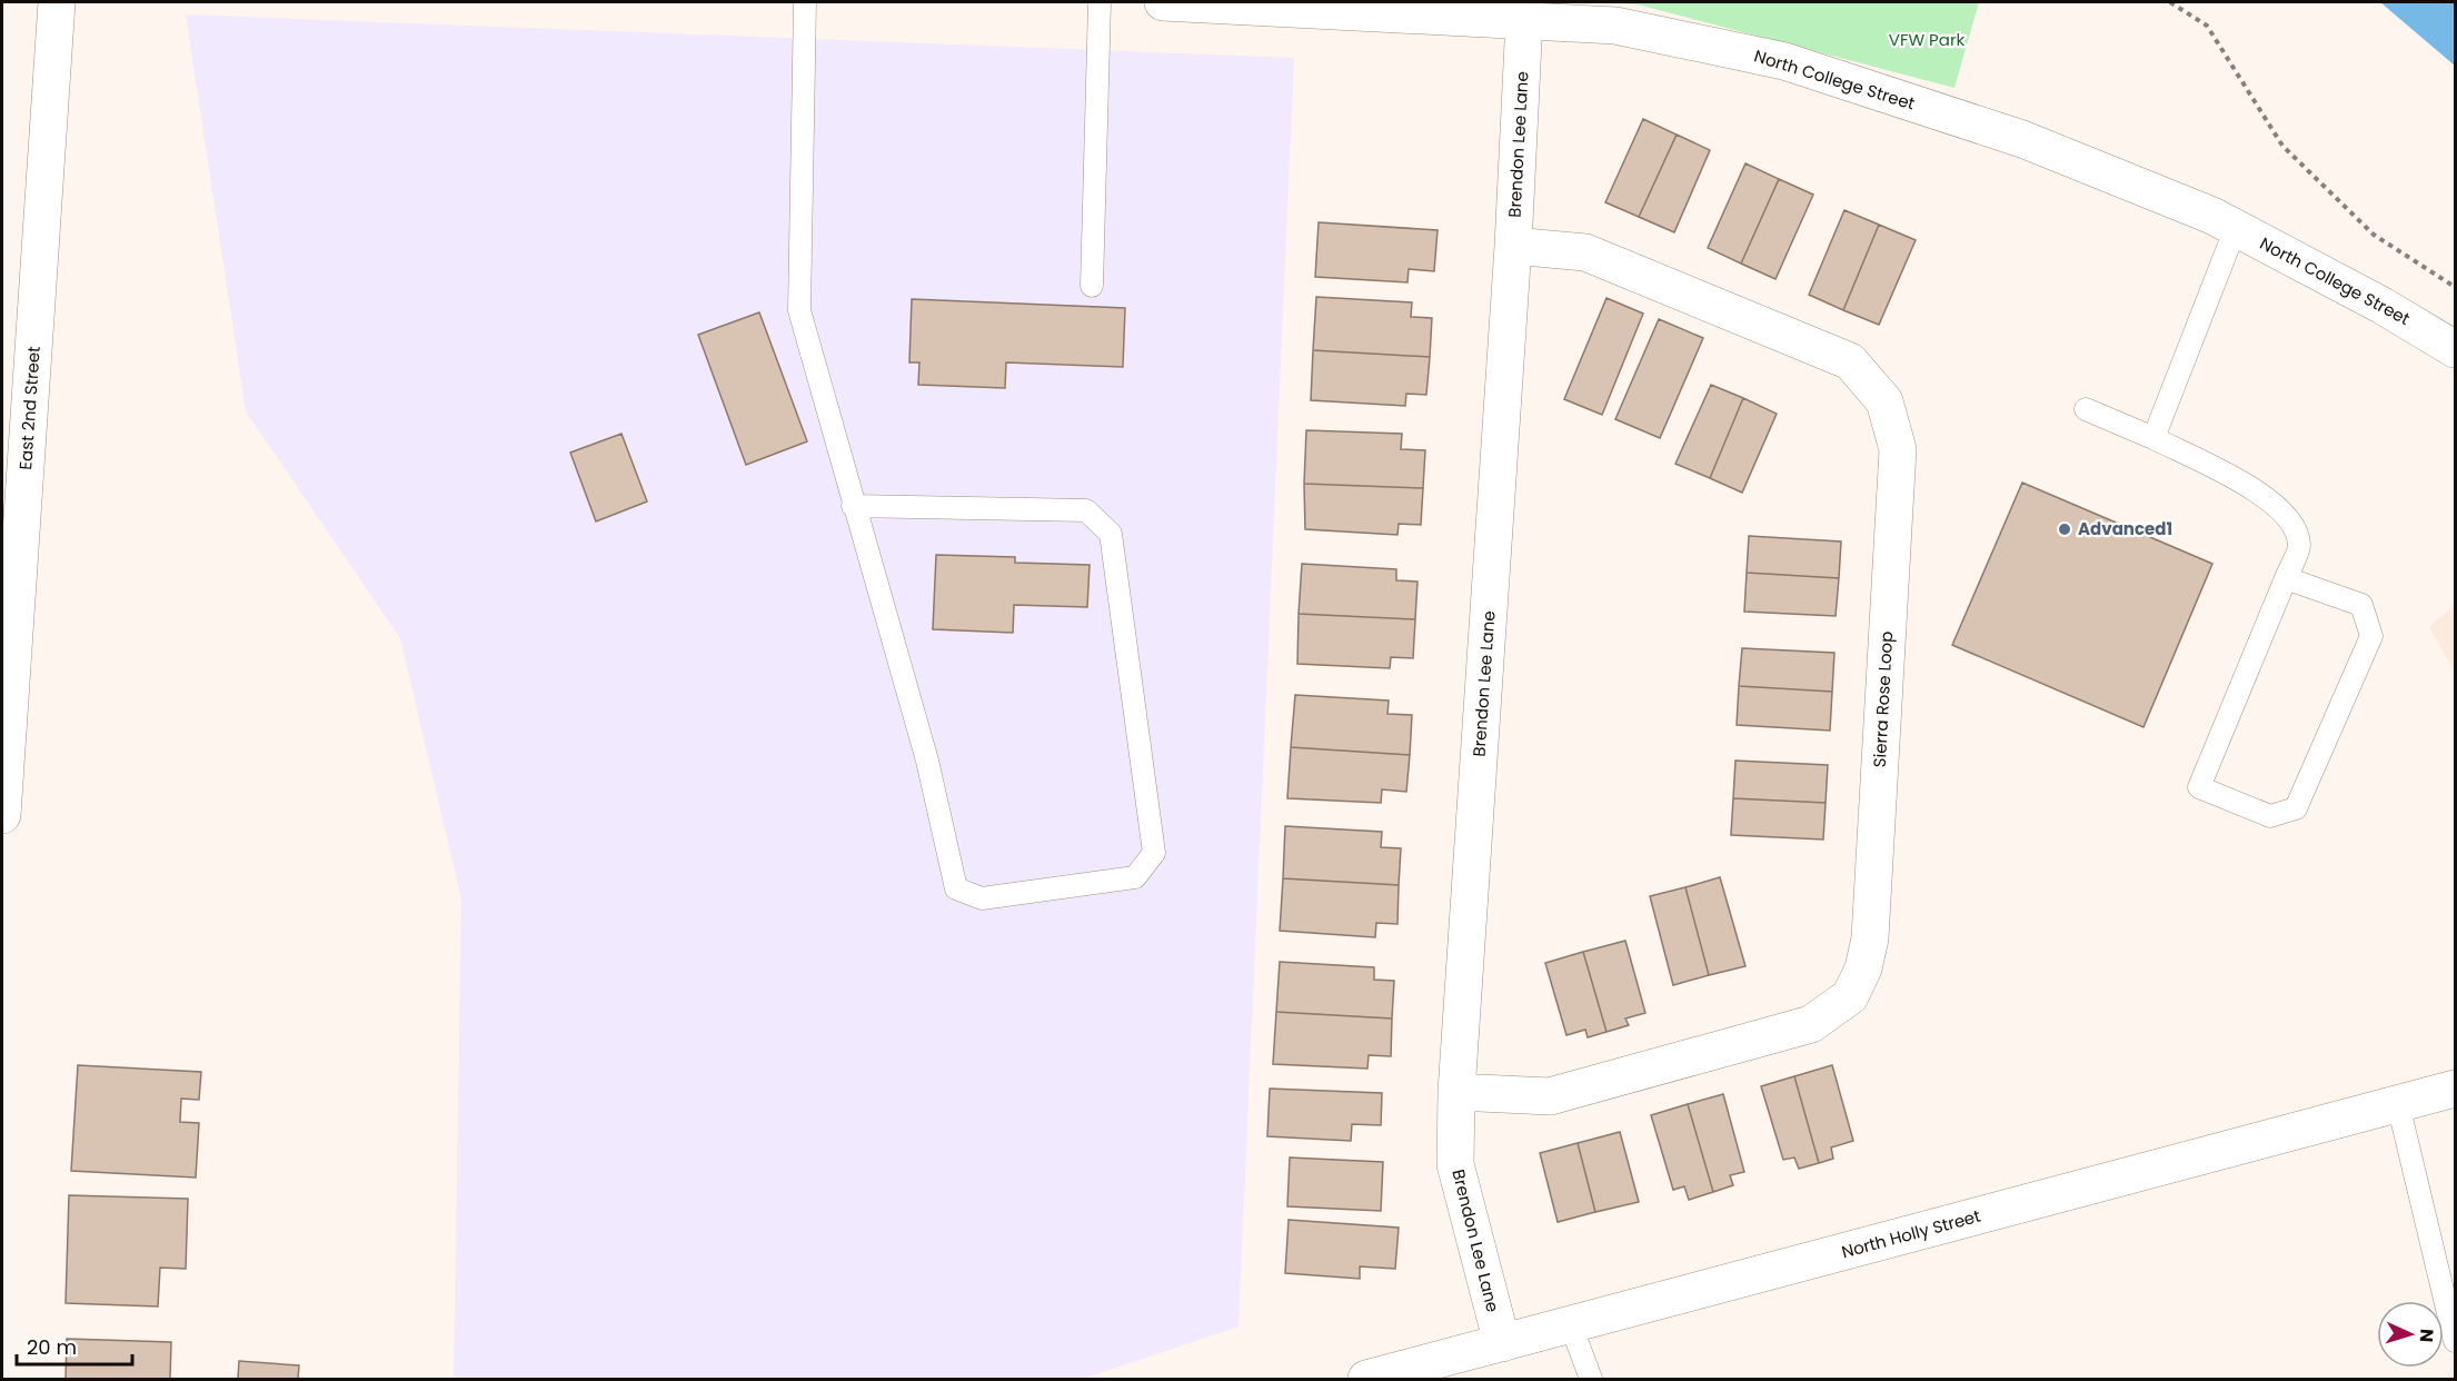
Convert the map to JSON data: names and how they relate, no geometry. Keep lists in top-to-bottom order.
{
  "streets": {
    "street": [
      "North College Street",
      "Brendon Lee Lane",
      "East 2nd Street",
      "Sierra Rose Loop",
      "North Holly Street"
    ]
  },
  "crossings": [
    ["North College Street", "Brendon Lee Lane"],
    ["Brendon Lee Lane", "Sierra Rose Loop"],
    ["Brendon Lee Lane", "North Holly Street"]
  ],
  "parks": ["VFW Park"],
  "places": ["Advanced1"],
  "scale_bar": "20 m",
  "north": "right"
}
